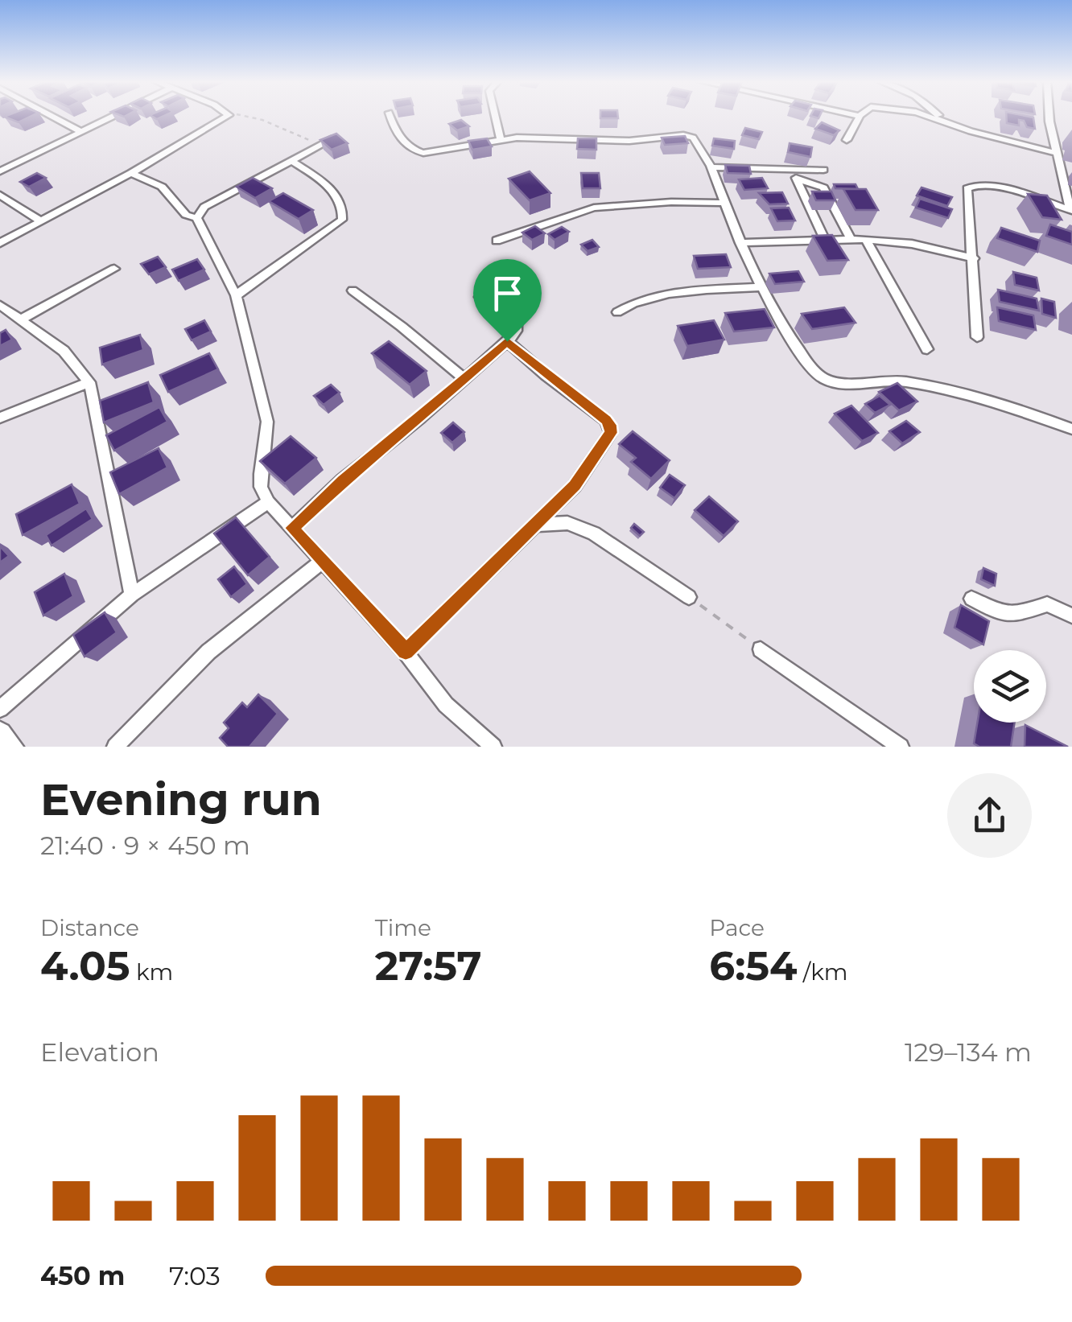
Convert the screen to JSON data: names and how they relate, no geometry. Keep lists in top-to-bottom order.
{
  "page": {
    "heading": ["Evening run", "21:40 · 9 × 450 m"],
    "stats": [
      ["Distance", "4.05 km"],
      ["Time", "27:57"],
      ["Pace", "6:54 /km"]
    ],
    "chart": ["Elevation", "129–134 m"],
    "list": [
      {
        "name": "450 m",
        "note": "7:03"
      }
    ]
  }
}
